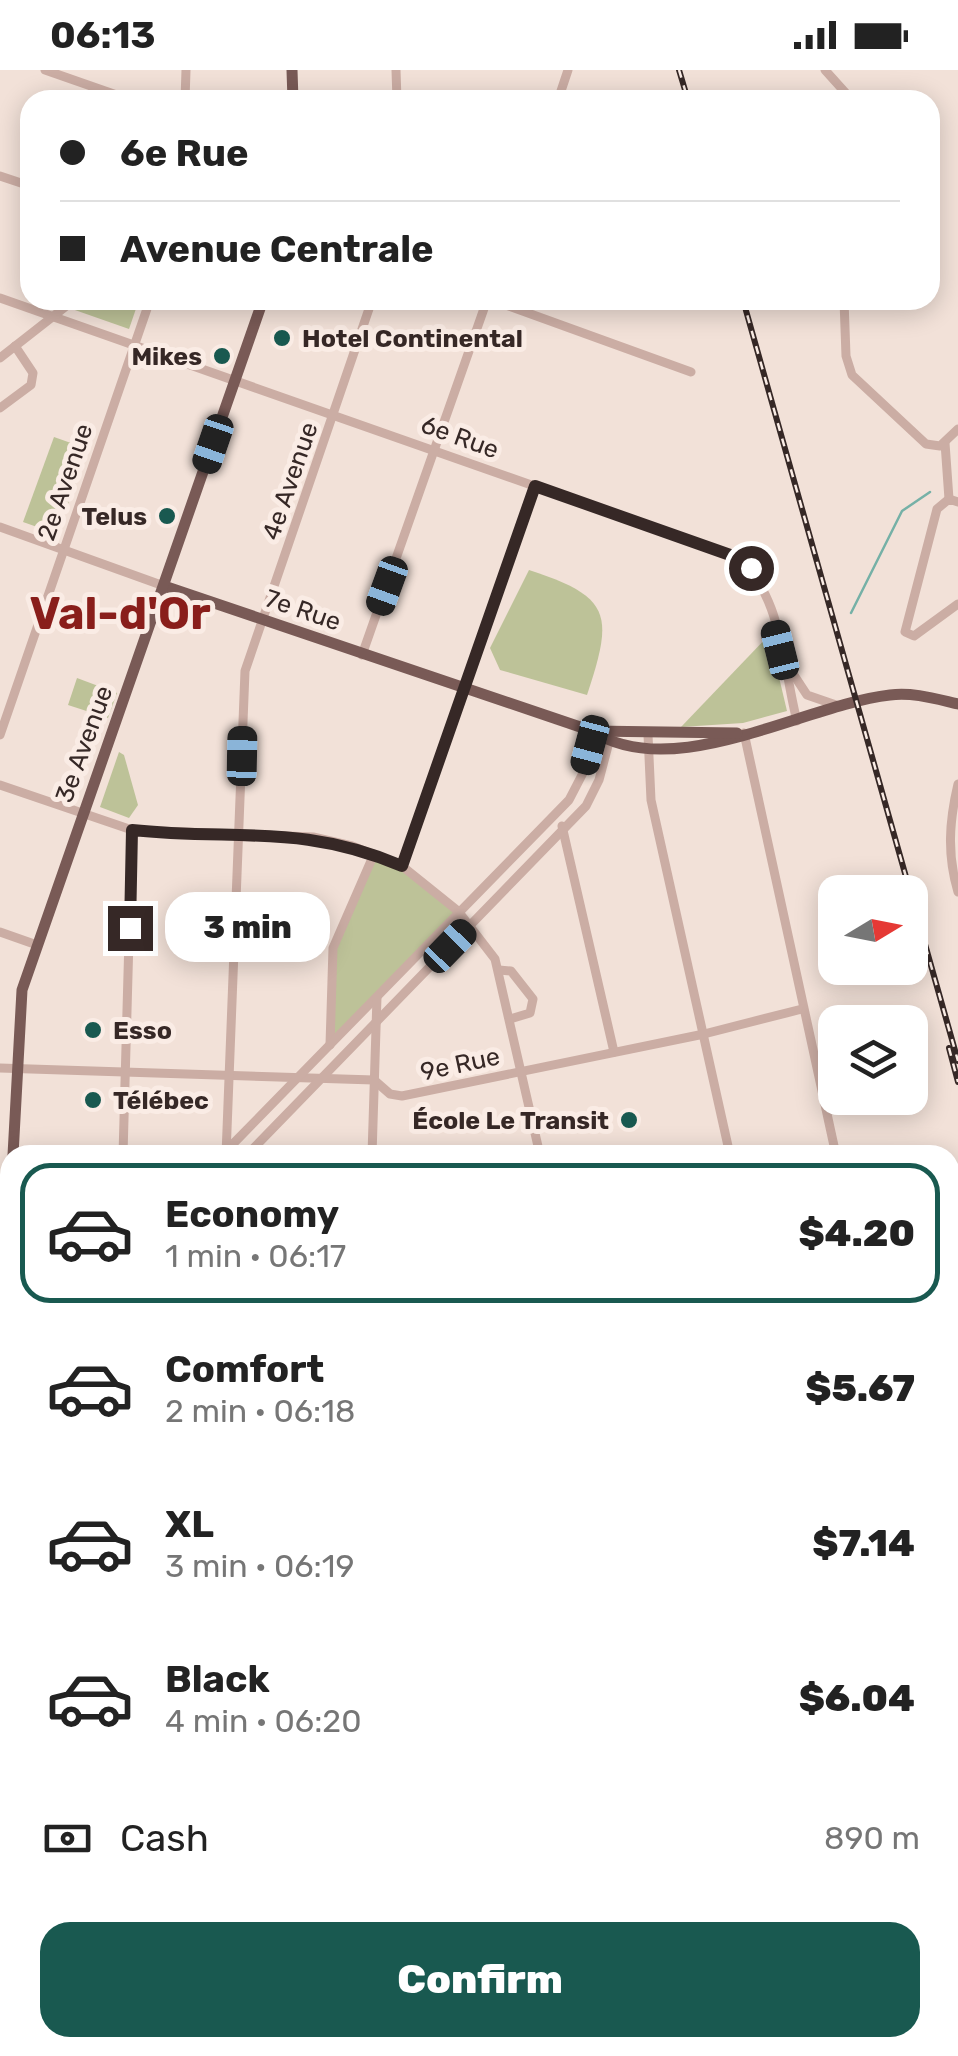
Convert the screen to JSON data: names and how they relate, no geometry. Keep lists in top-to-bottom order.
{
  "streets": {
    "main road": ["7e Rue", "3e Avenue"],
    "street": [
      "6e Rue",
      "4e Avenue",
      "2e Avenue",
      "9e Rue"
    ]
  },
  "crossings": [
    ["6e Rue", "4e Avenue"],
    ["6e Rue", "2e Avenue"],
    ["6e Rue", "7e Rue"],
    ["6e Rue", "3e Avenue"],
    ["4e Avenue", "7e Rue"],
    ["4e Avenue", "9e Rue"],
    ["2e Avenue", "7e Rue"],
    ["7e Rue", "3e Avenue"],
    ["3e Avenue", "9e Rue"]
  ],
  "districts": ["Val-d'Or"],
  "places": [
    "Hotel Continental",
    "Mikes",
    "Telus",
    "Esso",
    "Télébec",
    "École Le Transit"
  ],
  "north": "right",
  "page": {
    "status": "06:13",
    "banner": ["6e Rue", "Avenue Centrale"],
    "bubble": "3 min",
    "list": [
      {
        "name": "Economy",
        "note": "1 min · 06:17",
        "value": "$4.20"
      },
      {
        "name": "Comfort",
        "note": "2 min · 06:18",
        "value": "$5.67"
      },
      {
        "name": "XL",
        "note": "3 min · 06:19",
        "value": "$7.14"
      },
      {
        "name": "Black",
        "note": "4 min · 06:20",
        "value": "$6.04"
      }
    ],
    "pay": ["Cash", "890 m"],
    "buttons": "Confirm"
  }
}
